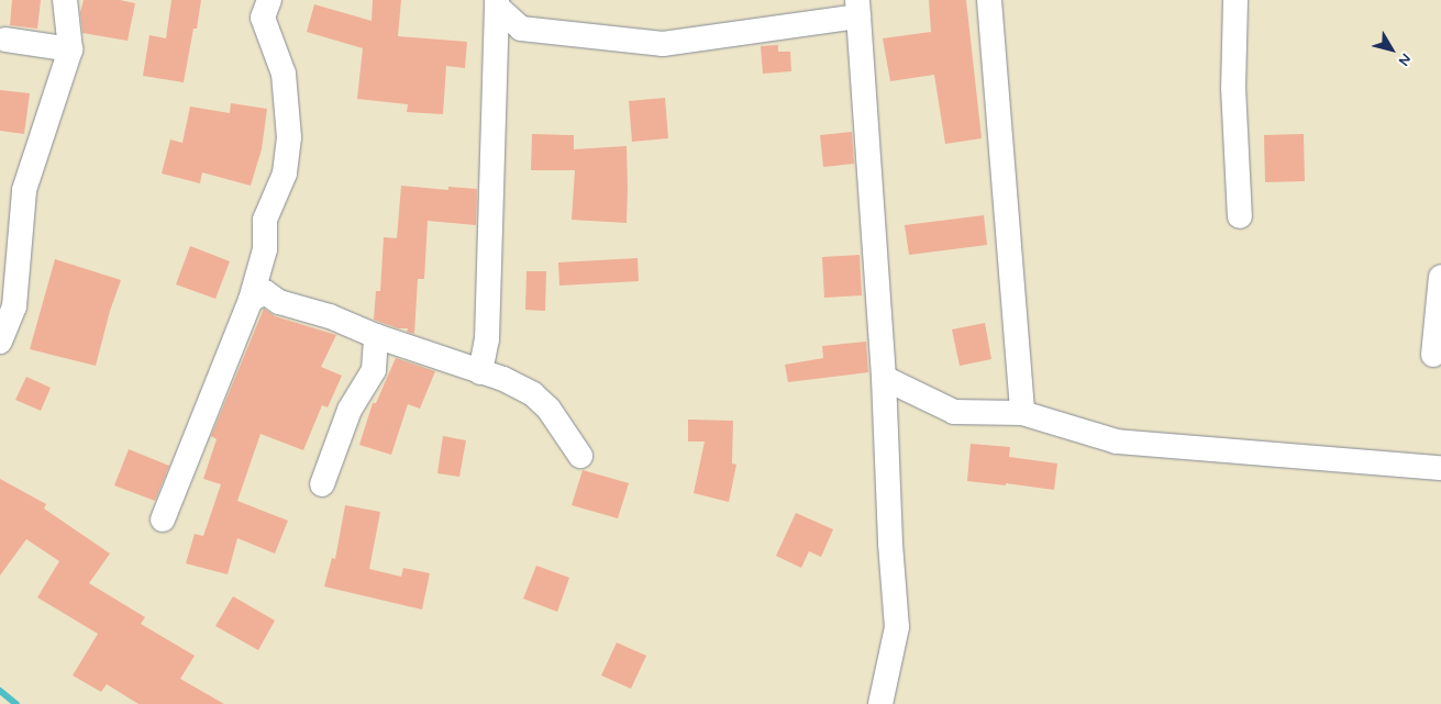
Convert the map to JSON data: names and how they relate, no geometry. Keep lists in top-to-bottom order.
{
  "north": "bottom right"
}
